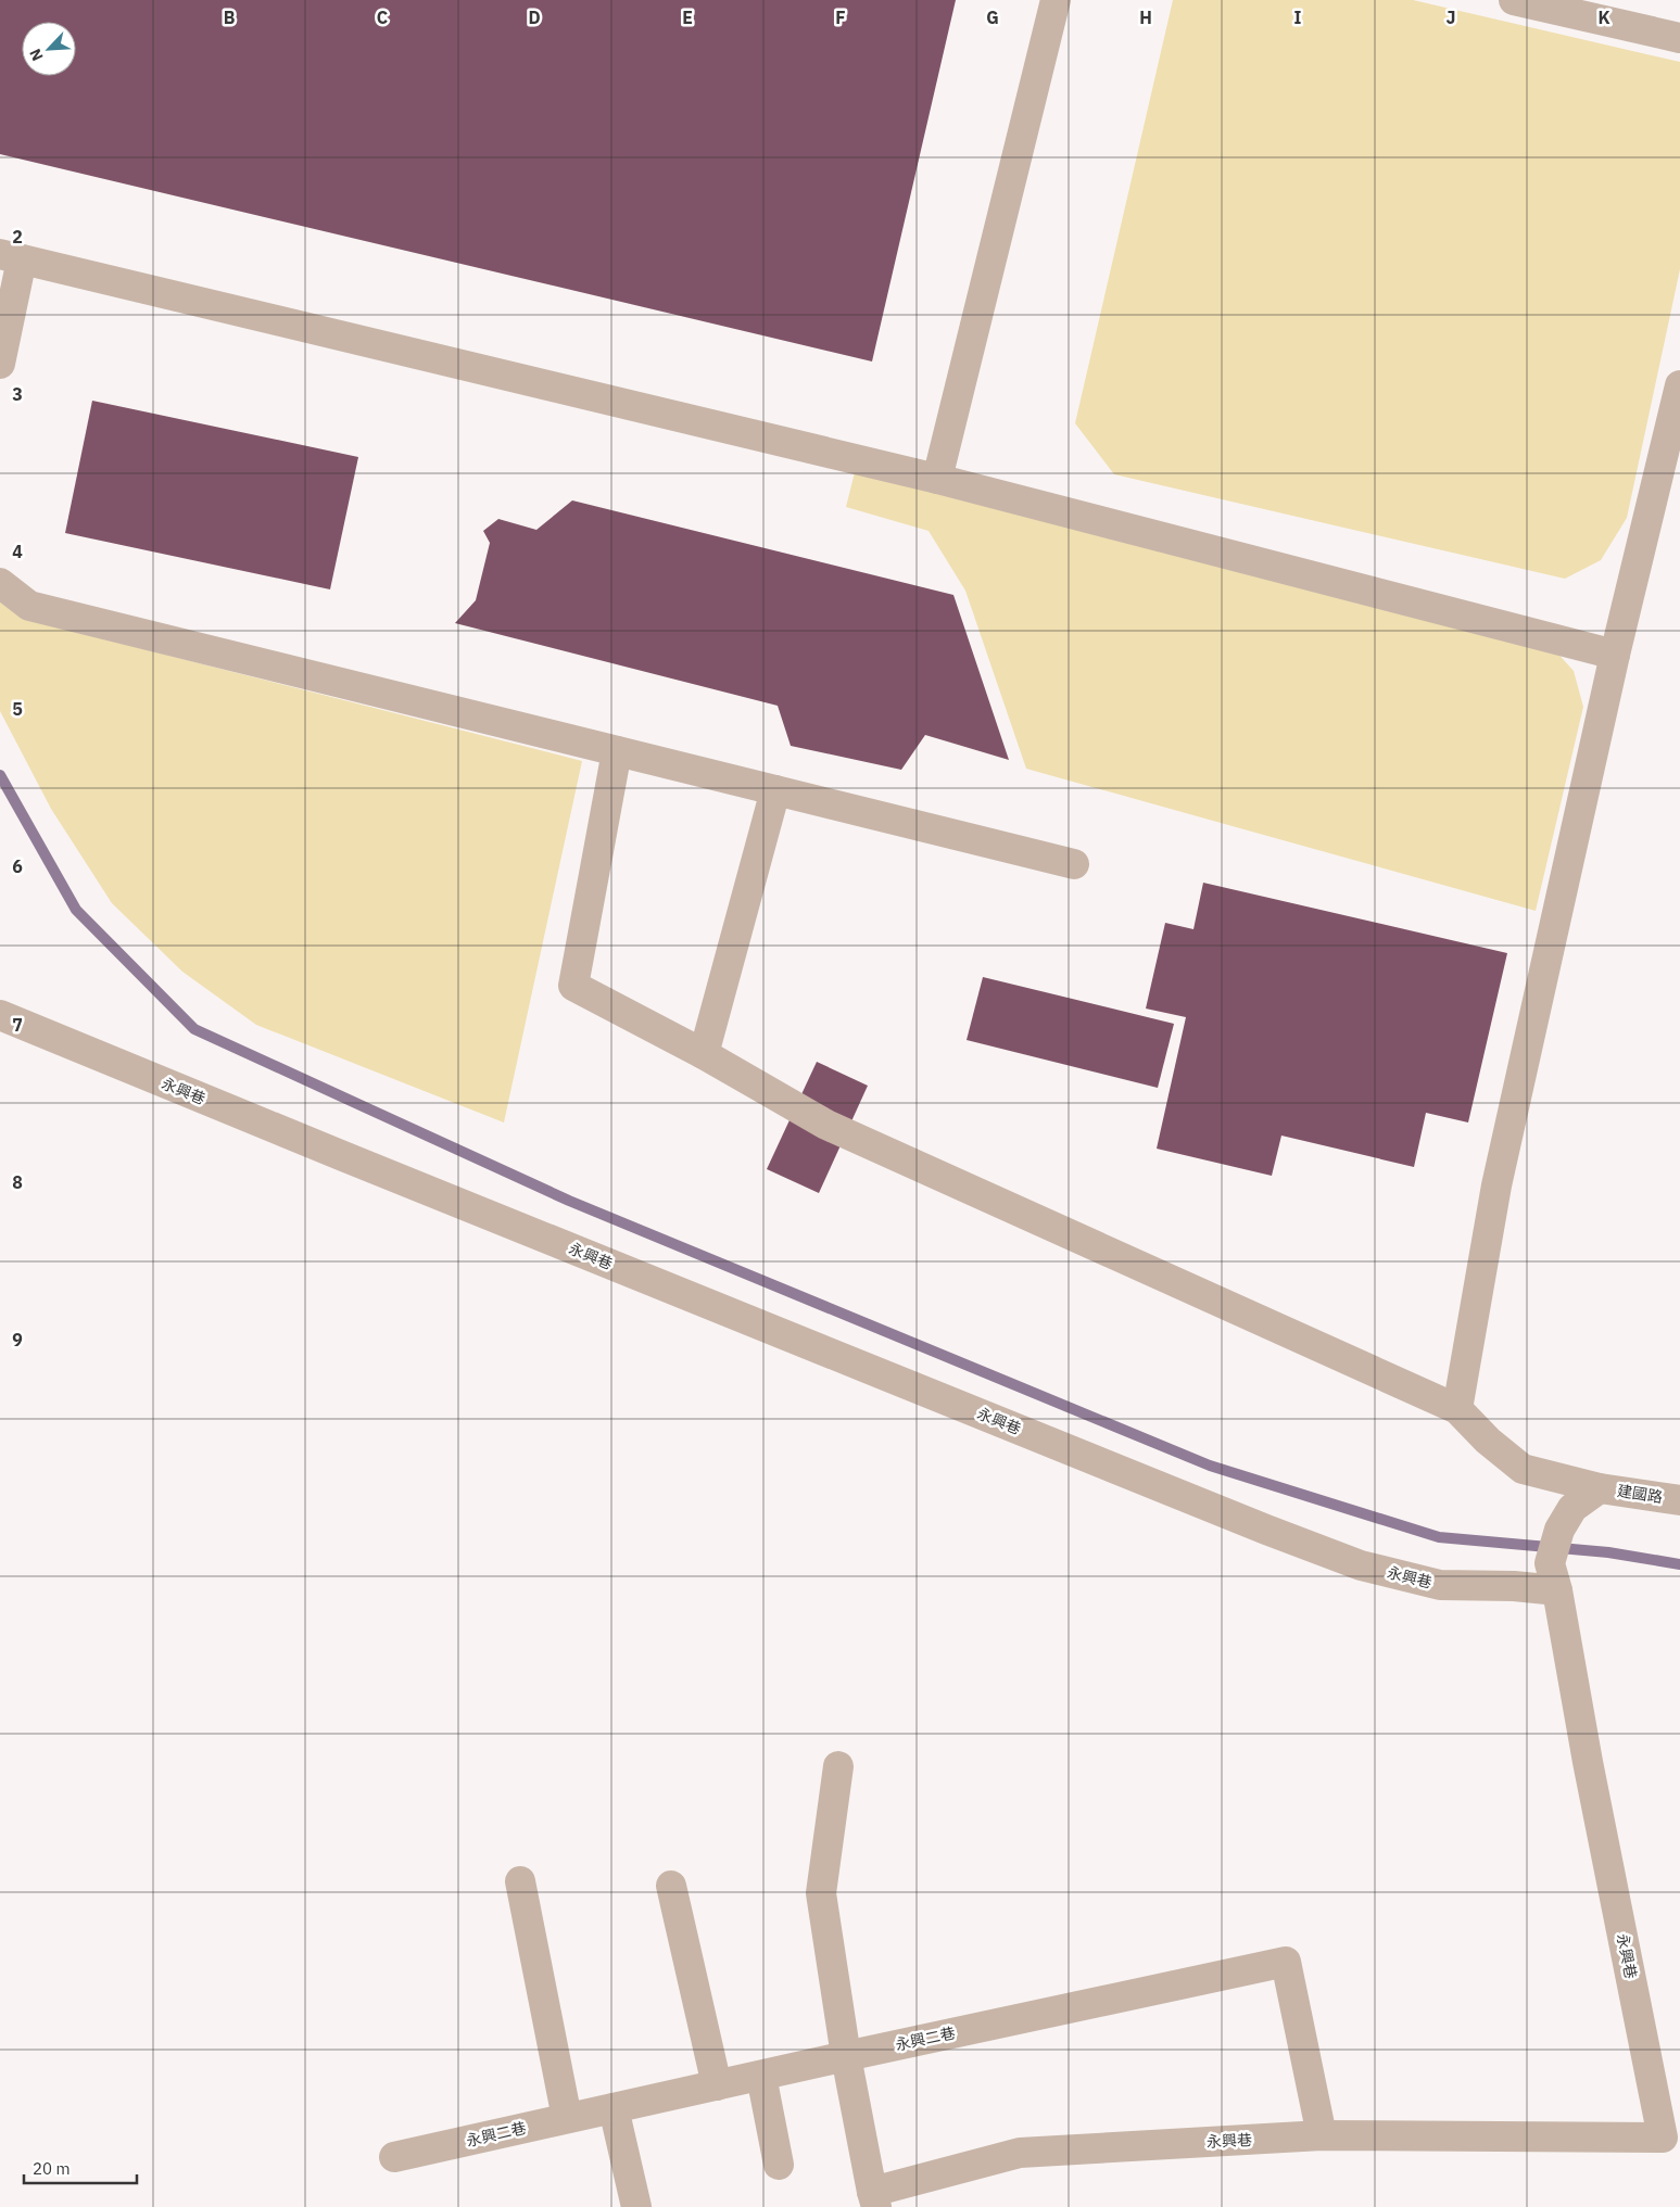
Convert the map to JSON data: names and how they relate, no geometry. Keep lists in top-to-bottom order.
{
  "streets": {
    "street": ["永興巷", "建國路", "永興二巷"]
  },
  "crossings": [
    ["永興巷", "永興二巷"]
  ],
  "scale_bar": "20 m",
  "north": "bottom left",
  "grid": {
    "columns": [
      "B",
      "C",
      "D",
      "E",
      "F",
      "G",
      "H",
      "I",
      "J",
      "K"
    ],
    "rows": [
      "2",
      "3",
      "4",
      "5",
      "6",
      "7",
      "8",
      "9"
    ]
  }
}
